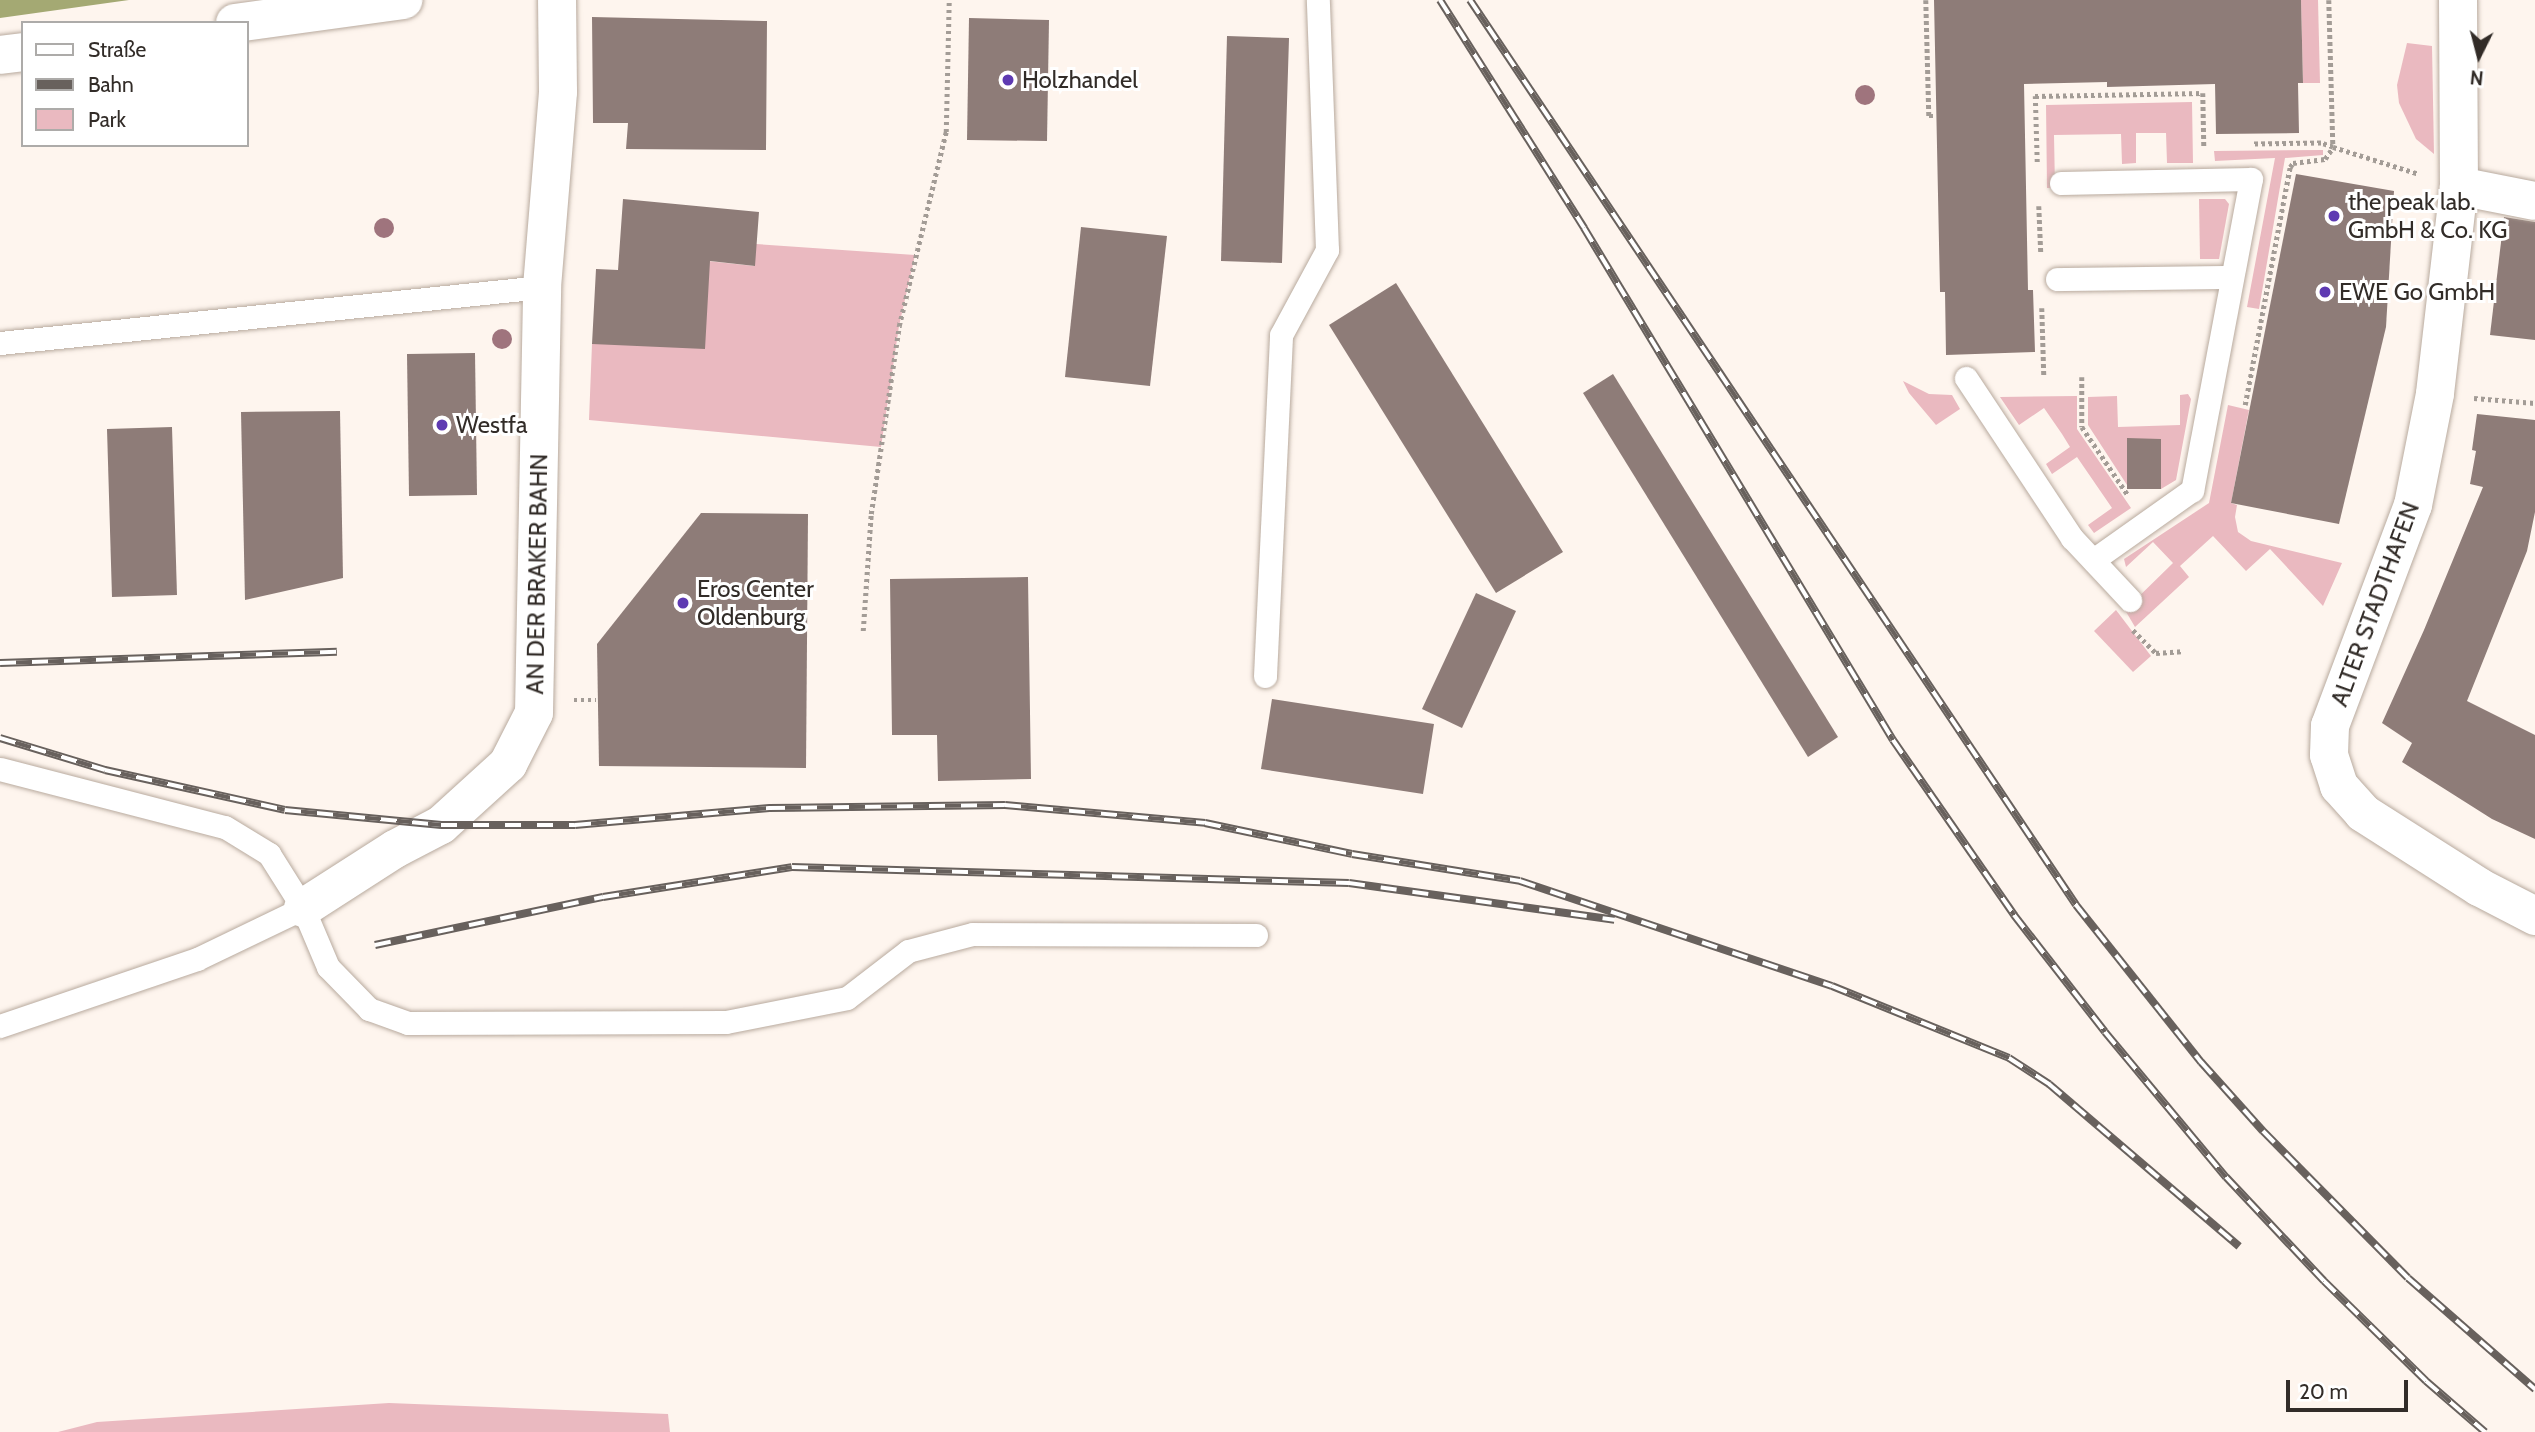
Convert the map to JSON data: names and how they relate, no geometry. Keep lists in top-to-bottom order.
{
  "streets": {
    "street": ["AN DER BRAKER BAHN", "ALTER STADTHAFEN"]
  },
  "places": [
    "Holzhandel",
    "the peak lab. GmbH & Co. KG",
    "EWE Go GmbH",
    "Westfa",
    "Eros Center Oldenburg"
  ],
  "legend": ["Straße", "Bahn", "Park"],
  "scale_bar": "20 m",
  "north": "bottom"
}
